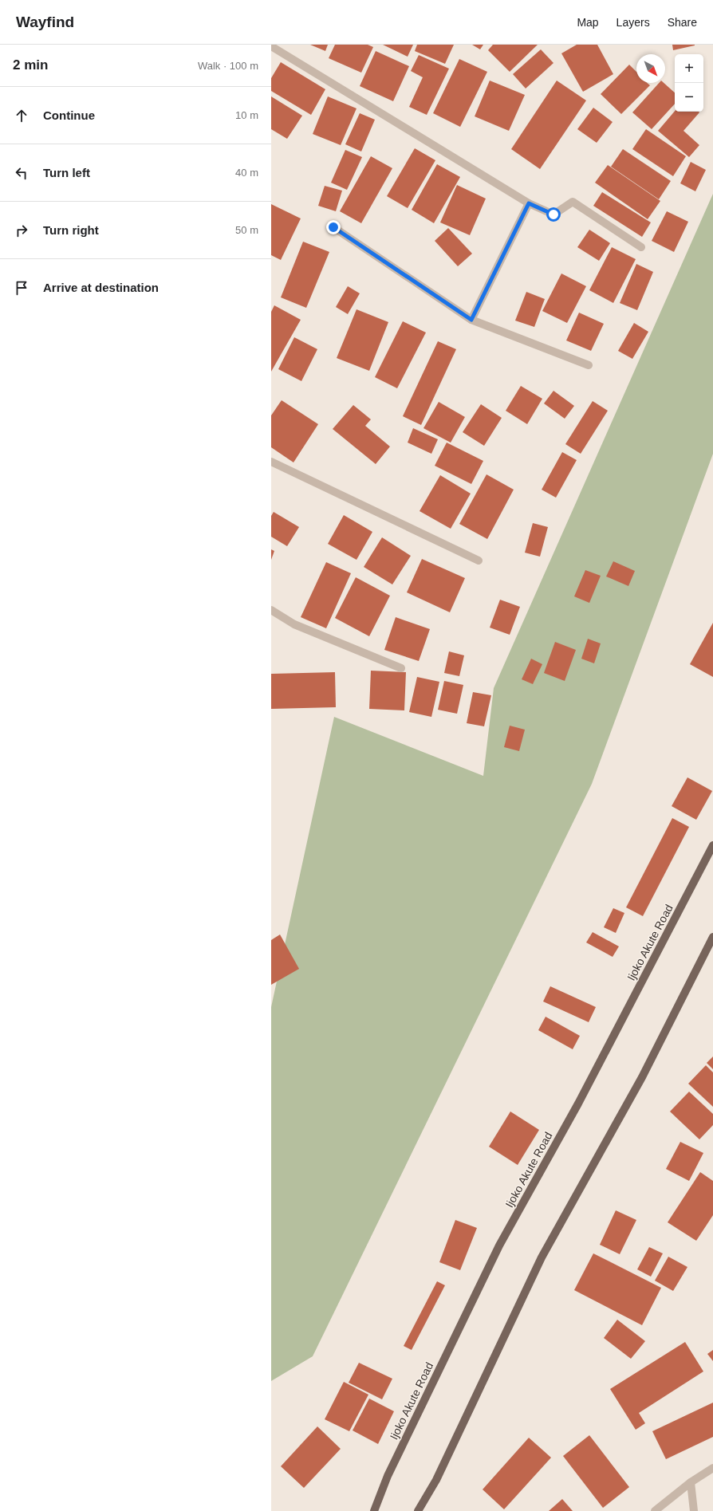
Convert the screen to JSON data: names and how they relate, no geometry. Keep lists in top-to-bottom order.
{
  "streets": {
    "main road": ["Ijoko Akute Road"]
  },
  "north": "bottom right",
  "page": {
    "header": "Wayfind",
    "nav": ["Map", "Layers", "Share"],
    "heading": ["2 min", "Walk · 100 m"],
    "map_buttons": ["+", "−"],
    "list": [
      ["Continue", "10 m"],
      ["Turn left", "40 m"],
      ["Turn right", "50 m"],
      "Arrive at destination"
    ]
  }
}
